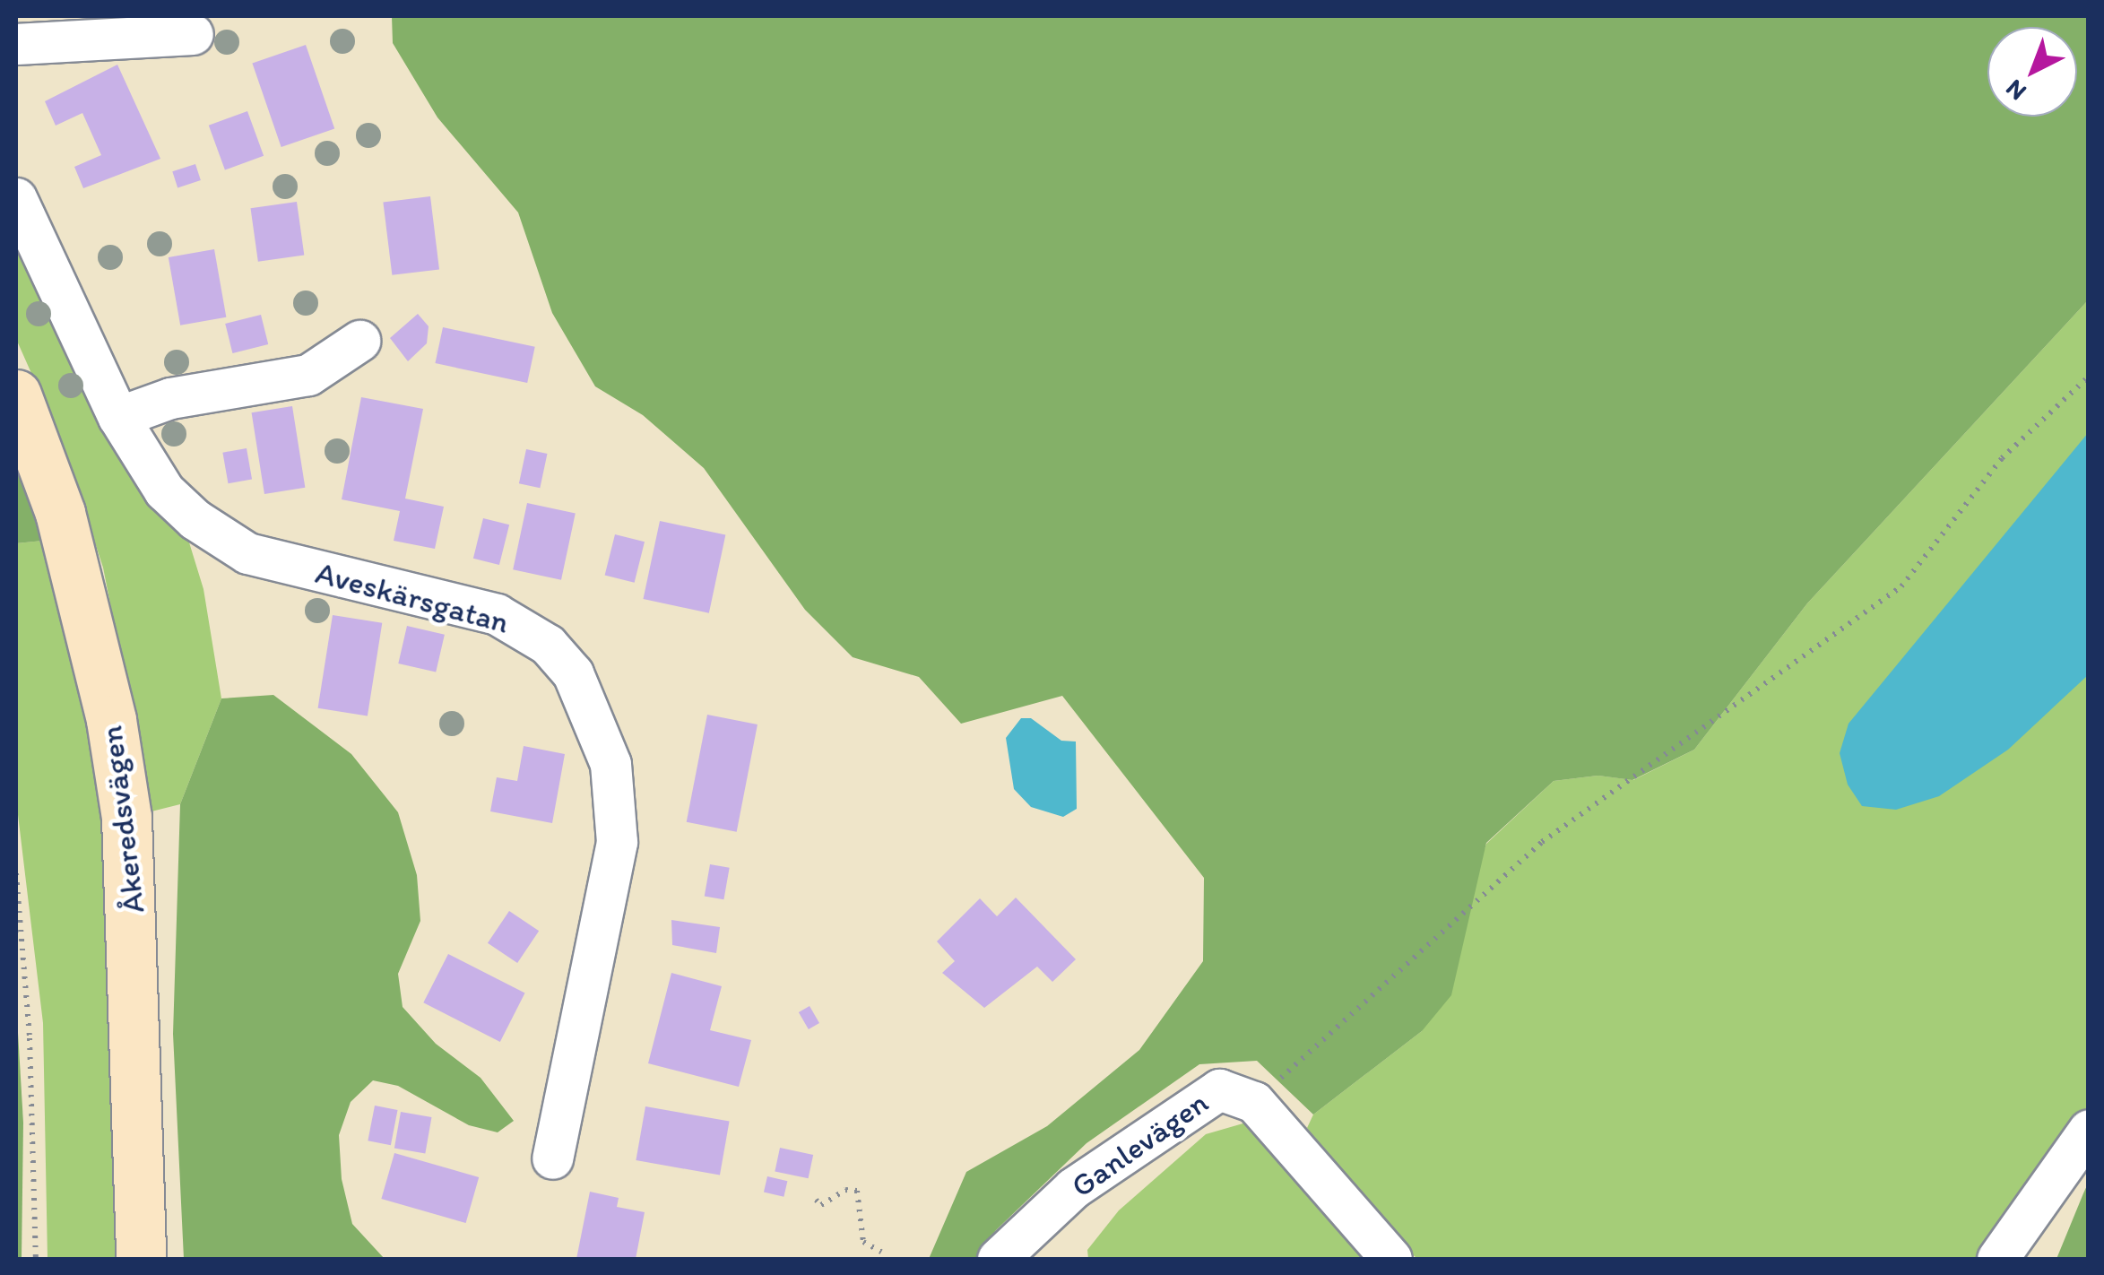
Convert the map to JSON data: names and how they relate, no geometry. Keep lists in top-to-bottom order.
{
  "streets": {
    "street": ["Aveskärsgatan", "Åkeredsvägen", "Ganlevägen"]
  },
  "north": "bottom left"
}
